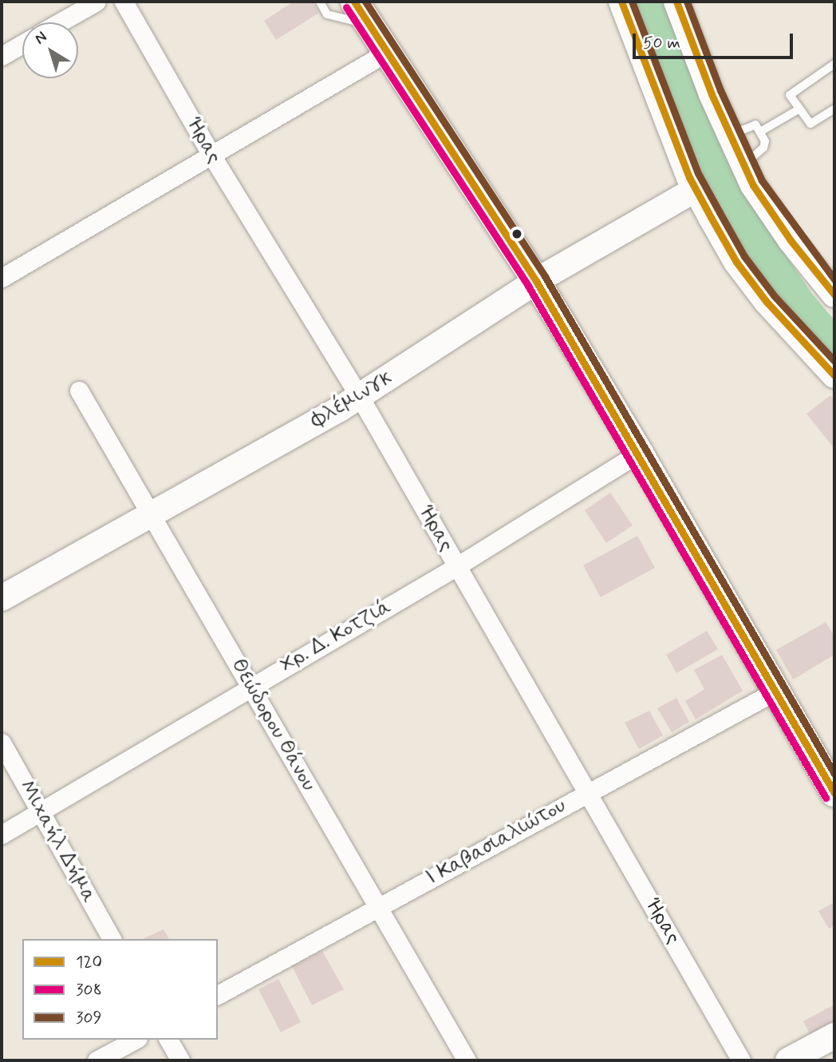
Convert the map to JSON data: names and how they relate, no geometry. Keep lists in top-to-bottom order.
{
  "streets": {
    "street": [
      "Ήρας",
      "Φλέμινγκ",
      "Χρ. Δ. Κοτζιά",
      "Θεώδορου Θάνου",
      "Μιχαήλ Δήμα",
      "Ι Καβασιαλιώτου"
    ]
  },
  "crossings": [
    ["Ήρας", "Φλέμινγκ"],
    ["Ήρας", "Χρ. Δ. Κοτζιά"],
    ["Ήρας", "Ι Καβασιαλιώτου"],
    ["Φλέμινγκ", "Θεώδορου Θάνου"],
    ["Χρ. Δ. Κοτζιά", "Θεώδορου Θάνου"],
    ["Χρ. Δ. Κοτζιά", "Μιχαήλ Δήμα"],
    ["Θεώδορου Θάνου", "Ι Καβασιαλιώτου"]
  ],
  "lines": ["transit line 120", "transit line 309", "transit line 308"],
  "legend": ["120", "308", "309"],
  "scale_bar": "50 m",
  "north": "top left"
}
